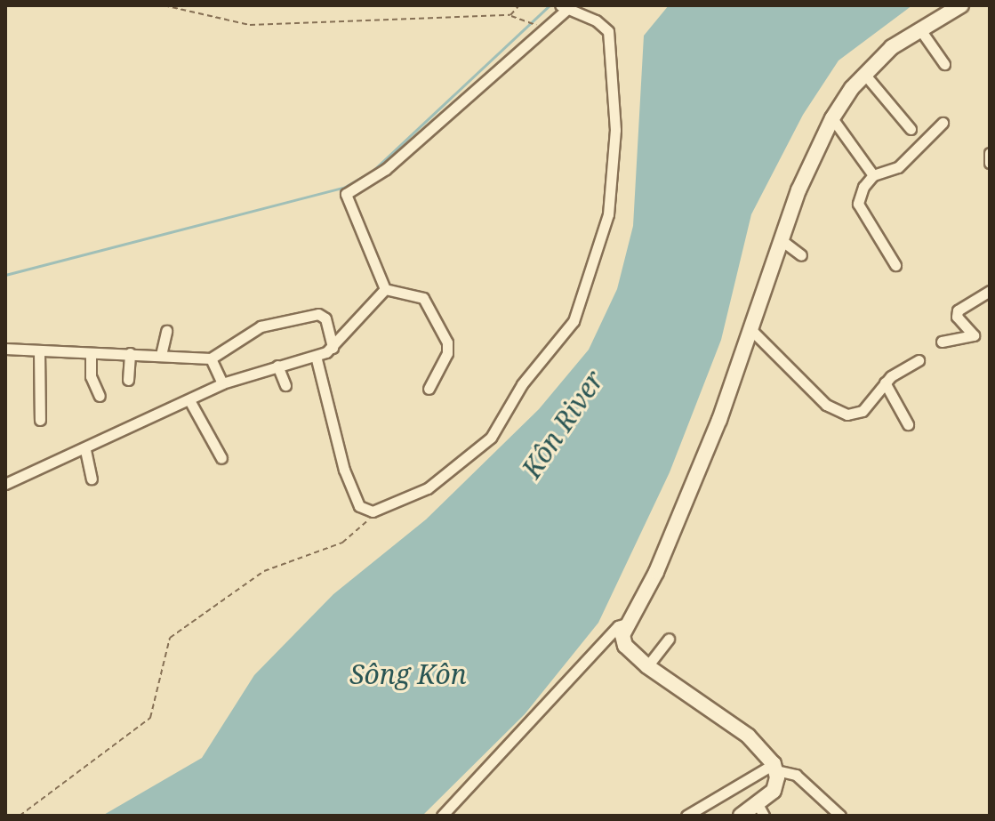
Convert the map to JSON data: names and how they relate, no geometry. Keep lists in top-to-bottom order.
{
  "water": ["Kôn River", "Sông Kôn"]
}
